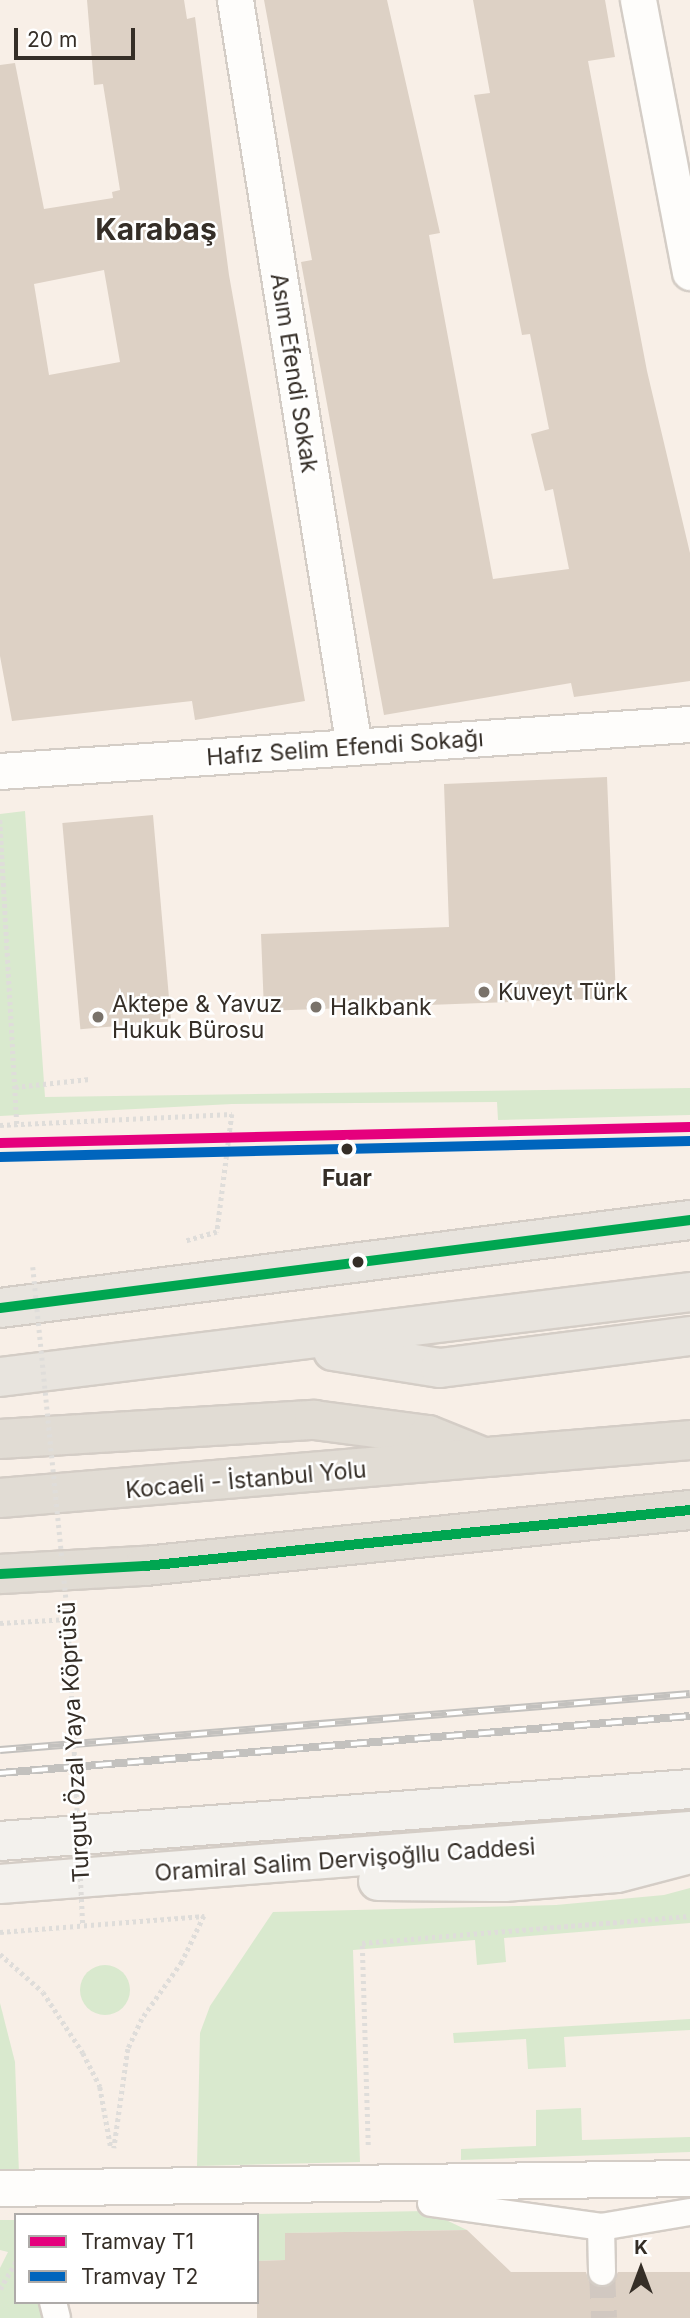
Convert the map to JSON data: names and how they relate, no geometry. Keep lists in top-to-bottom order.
{
  "streets": {
    "highway": ["Kocaeli - İstanbul Yolu"],
    "main road": ["Oramiral Salim Dervişoğllu Caddesi"],
    "street": ["Asım Efendi Sokak", "Hafız Selim Efendi Sokağı"],
    "path": ["Turgut Özal Yaya Köprüsü"]
  },
  "crossings": [
    ["Asım Efendi Sokak", "Hafız Selim Efendi Sokağı"]
  ],
  "districts": ["Karabaş"],
  "places": [
    "Kuveyt Türk",
    "Halkbank",
    "Aktepe & Yavuz Hukuk Bürosu",
    "Fuar"
  ],
  "lines": ["tram line T1", "tram line T2"],
  "legend": ["Tramvay T1", "Tramvay T2"],
  "scale_bar": "20 m",
  "north": "top"
}
